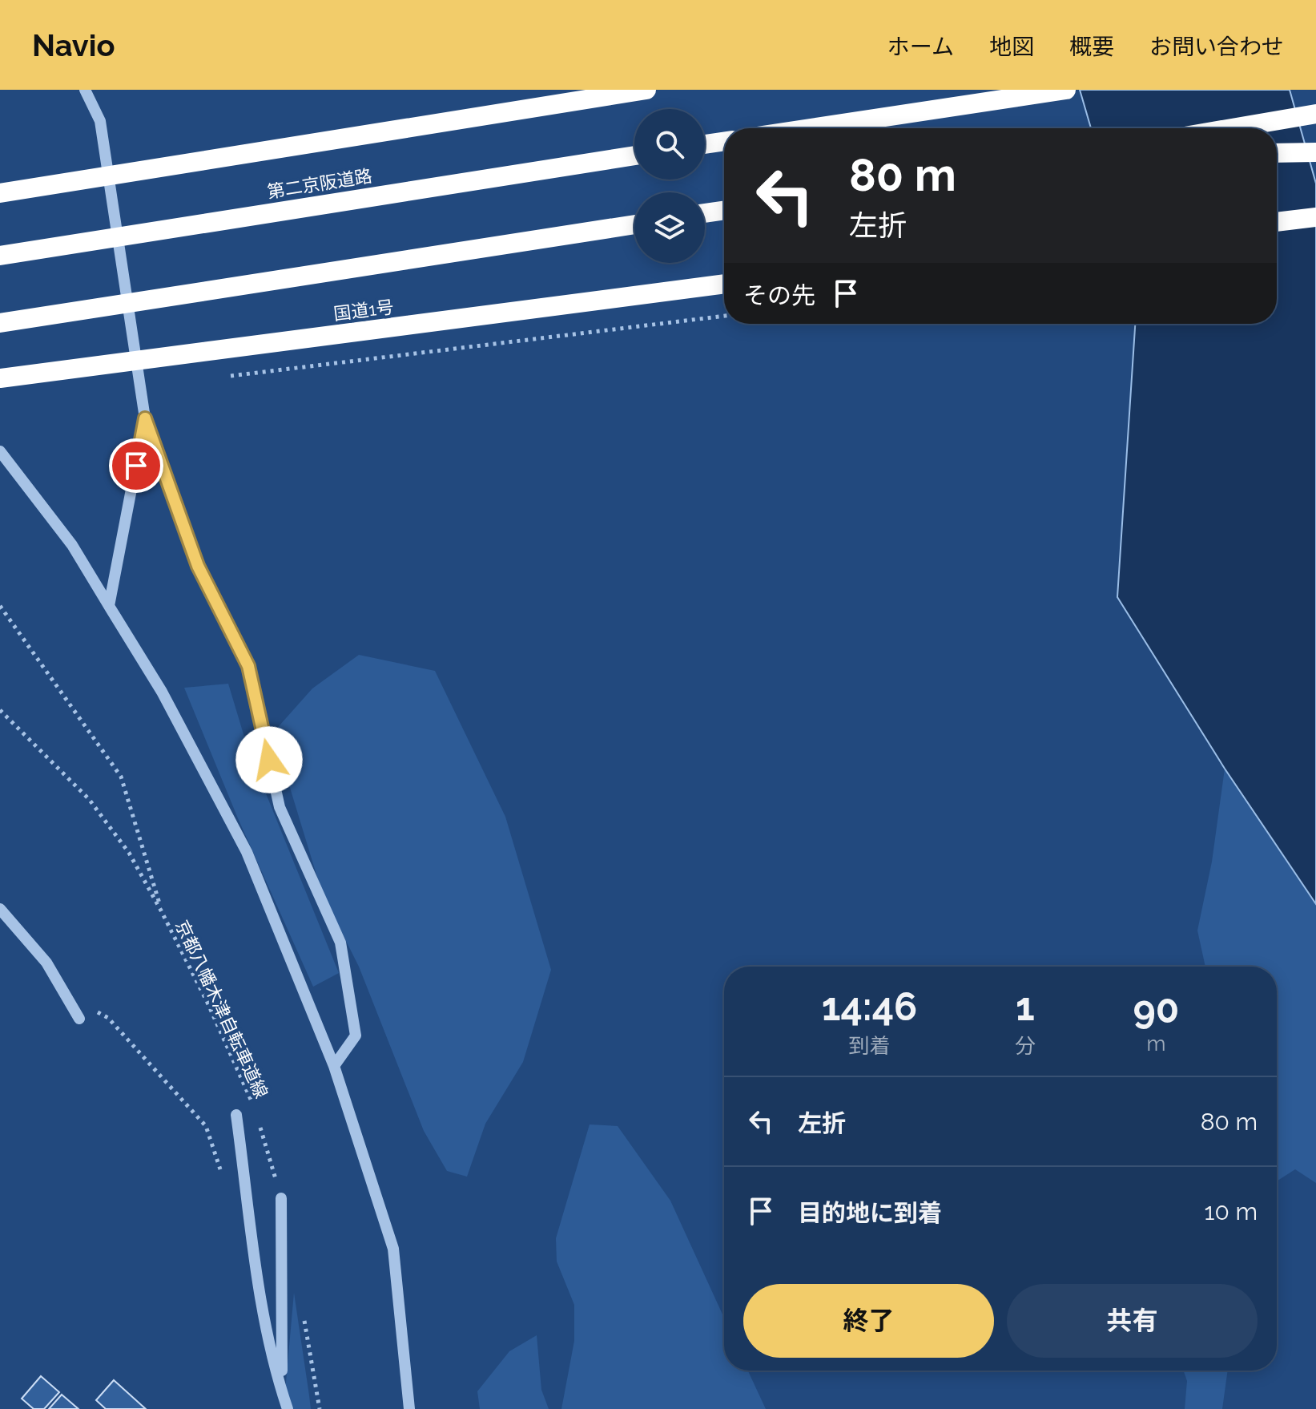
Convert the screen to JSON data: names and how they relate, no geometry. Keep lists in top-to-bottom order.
{
  "streets": {
    "highway": ["第二京阪道路", "国道1号"],
    "path": ["京都八幡木津自転車道線"]
  },
  "page": {
    "header": "Navio",
    "nav": [
      "ホーム",
      "地図",
      "概要",
      "お問い合わせ"
    ],
    "turn": ["80 m", "左折"],
    "then": "その先",
    "eta": [
      "14:46",
      "到着",
      "1",
      "分",
      "90",
      "m"
    ],
    "list": [
      {
        "name": "左折",
        "value": "80 m"
      },
      {
        "name": "目的地に到着",
        "value": "10 m"
      }
    ],
    "buttons": ["終了", "共有"]
  }
}
